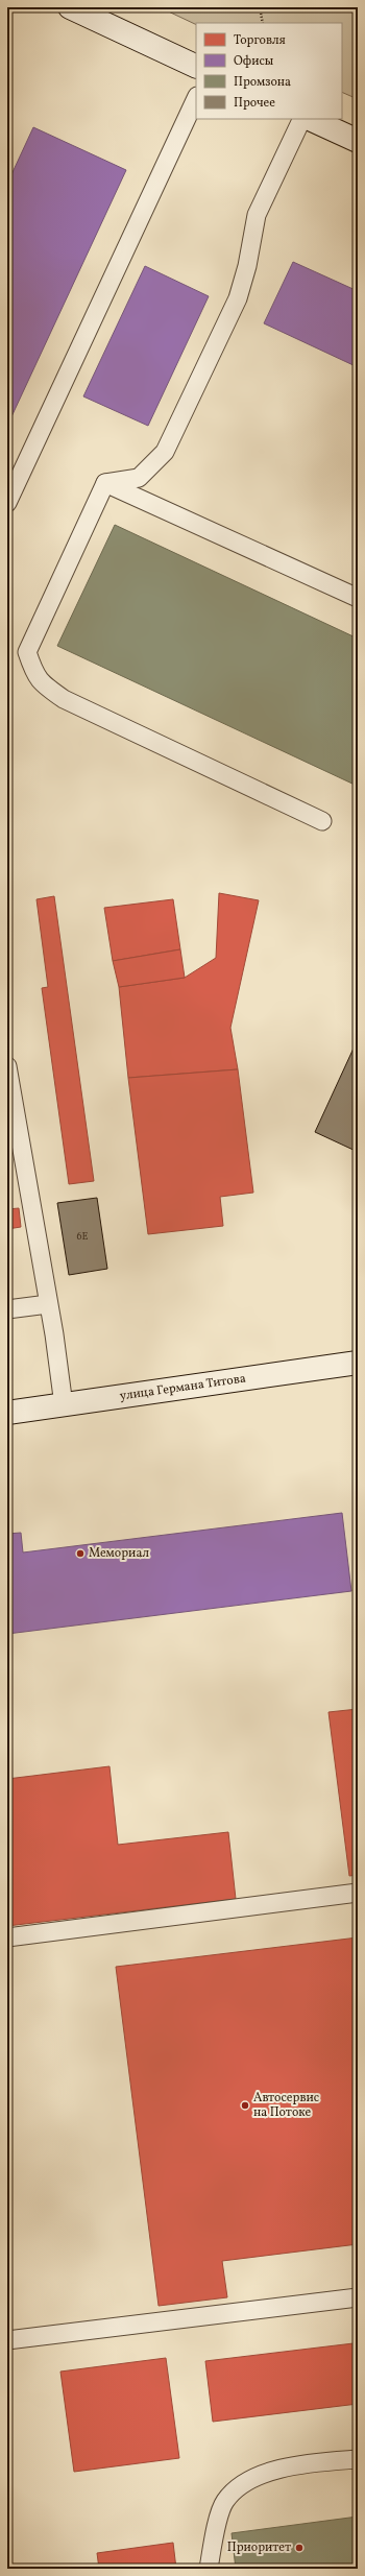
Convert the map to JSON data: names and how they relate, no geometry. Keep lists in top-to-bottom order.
{
  "streets": {
    "street": ["улица Германа Титова"]
  },
  "places": ["Мемориал", "Автосервис на Потоке", "Приоритет"],
  "house_numbers": ["6Е"],
  "legend": [
    "Торговля",
    "Офисы",
    "Промзона",
    "Прочее"
  ]
}
